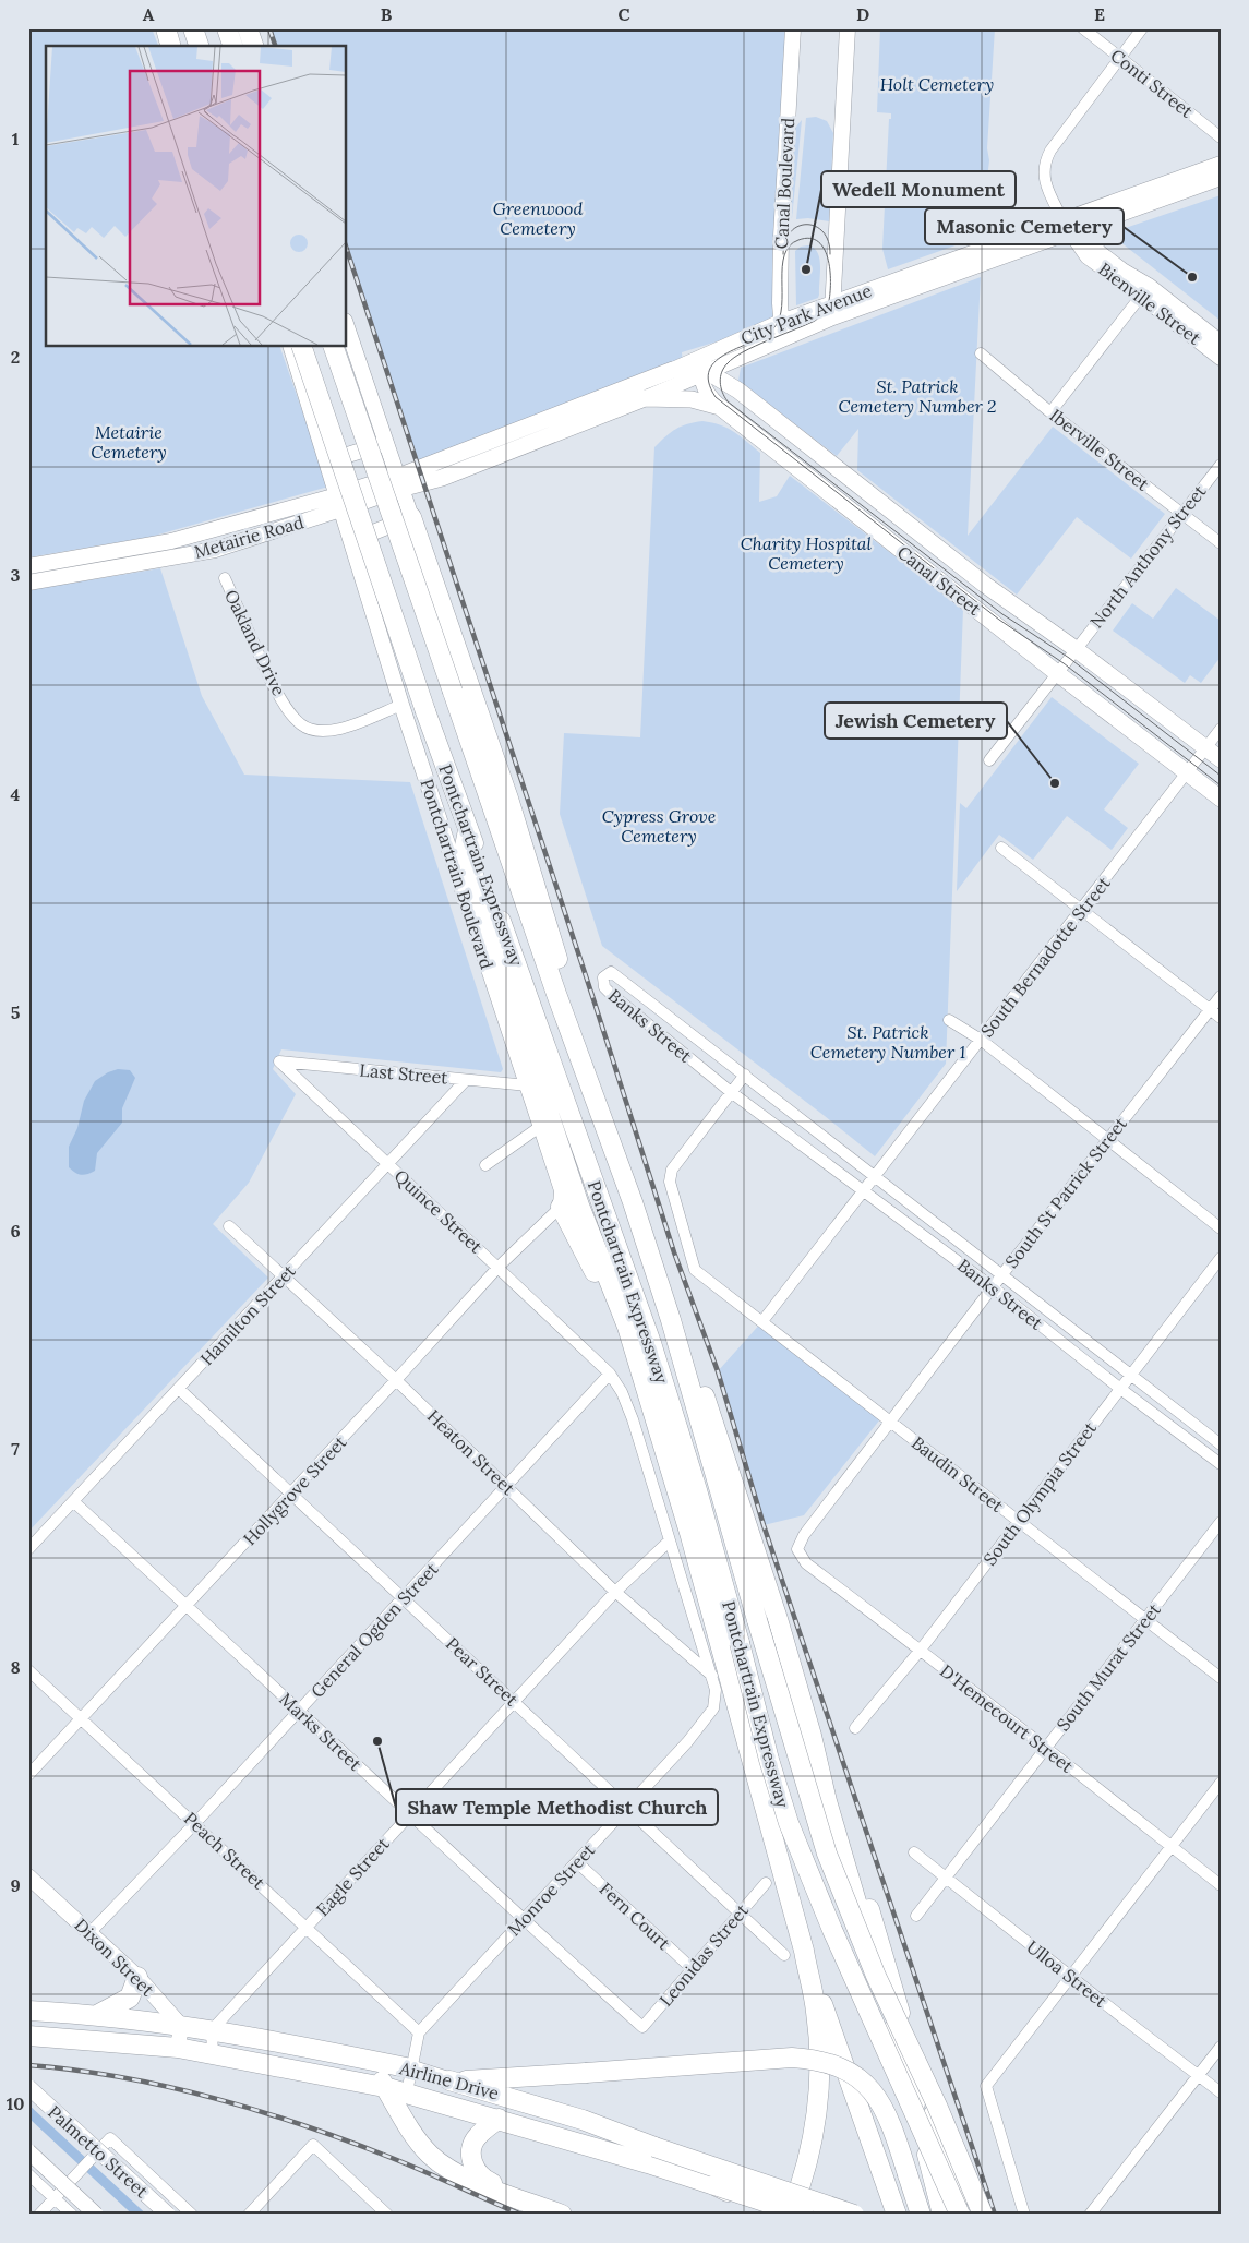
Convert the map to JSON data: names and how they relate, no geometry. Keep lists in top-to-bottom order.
{
  "streets": {
    "highway": ["Pontchartrain Expressway", "Airline Drive"],
    "main road": [
      "Canal Boulevard",
      "Bienville Street",
      "City Park Avenue",
      "Metairie Road",
      "Canal Street",
      "Pontchartrain Boulevard",
      "Dixon Street",
      "Palmetto Street"
    ],
    "street": [
      "Conti Street",
      "Iberville Street",
      "North Anthony Street",
      "Oakland Drive",
      "South Bernadotte Street",
      "Banks Street",
      "Last Street",
      "South St Patrick Street",
      "Quince Street",
      "Hamilton Street",
      "Heaton Street",
      "Baudin Street",
      "Hollygrove Street",
      "South Olympia Street",
      "General Ogden Street",
      "South Murat Street",
      "Pear Street",
      "D'Hemecourt Street",
      "Marks Street",
      "Peach Street",
      "Eagle Street",
      "Monroe Street",
      "Fern Court",
      "Leonidas Street",
      "Ulloa Street"
    ]
  },
  "crossings": [
    ["Conti Street", "Bienville Street"],
    ["Canal Boulevard", "City Park Avenue"],
    ["Bienville Street", "City Park Avenue"],
    ["City Park Avenue", "Metairie Road"],
    ["City Park Avenue", "Canal Street"],
    ["Iberville Street", "North Anthony Street"],
    ["Metairie Road", "Pontchartrain Boulevard"],
    ["North Anthony Street", "Canal Street"],
    ["Canal Street", "South Bernadotte Street"],
    ["Oakland Drive", "Pontchartrain Boulevard"],
    ["Pontchartrain Boulevard", "Last Street"],
    ["Pontchartrain Boulevard", "Hollygrove Street"],
    ["South Bernadotte Street", "Banks Street"],
    ["South Bernadotte Street", "Baudin Street"],
    ["Banks Street", "South St Patrick Street"],
    ["Banks Street", "Baudin Street"],
    ["Banks Street", "South Olympia Street"],
    ["Last Street", "Quince Street"],
    ["Last Street", "Hamilton Street"],
    ["South St Patrick Street", "Baudin Street"],
    ["South St Patrick Street", "D'Hemecourt Street"],
    ["Quince Street", "Hamilton Street"],
    ["Quince Street", "Heaton Street"],
    ["Quince Street", "Hollygrove Street"],
    ["Quince Street", "General Ogden Street"],
    ["Quince Street", "Eagle Street"],
    ["Quince Street", "Monroe Street"],
    ["Hamilton Street", "Heaton Street"],
    ["Hamilton Street", "Pear Street"],
    ["Hamilton Street", "Marks Street"],
    ["Heaton Street", "Hollygrove Street"],
    ["Heaton Street", "General Ogden Street"],
    ["Heaton Street", "Eagle Street"],
    ["Baudin Street", "South Olympia Street"],
    ["Baudin Street", "South Murat Street"],
    ["Hollygrove Street", "Pear Street"],
    ["Hollygrove Street", "Marks Street"],
    ["Hollygrove Street", "Peach Street"],
    ["South Olympia Street", "D'Hemecourt Street"],
    ["General Ogden Street", "Pear Street"],
    ["General Ogden Street", "Marks Street"],
    ["General Ogden Street", "Peach Street"],
    ["General Ogden Street", "Dixon Street"],
    ["South Murat Street", "D'Hemecourt Street"],
    ["South Murat Street", "Ulloa Street"],
    ["Pear Street", "Eagle Street"],
    ["Pear Street", "Monroe Street"],
    ["Pear Street", "Leonidas Street"],
    ["Marks Street", "Eagle Street"],
    ["Marks Street", "Monroe Street"],
    ["Marks Street", "Leonidas Street"],
    ["Peach Street", "Eagle Street"],
    ["Peach Street", "Monroe Street"],
    ["Eagle Street", "Airline Drive"],
    ["Monroe Street", "Fern Court"],
    ["Fern Court", "Leonidas Street"],
    ["Dixon Street", "Airline Drive"]
  ],
  "parks": [
    "Holt Cemetery",
    "Greenwood Cemetery",
    "St. Patrick Cemetery Number 2",
    "Metairie Cemetery",
    "Charity Hospital Cemetery",
    "Cypress Grove Cemetery",
    "St. Patrick Cemetery Number 1"
  ],
  "places": [
    "Wedell Monument",
    "Masonic Cemetery",
    "Jewish Cemetery",
    "Shaw Temple Methodist Church"
  ],
  "grid": {
    "columns": [
      "A",
      "B",
      "C",
      "D",
      "E"
    ],
    "rows": [
      "1",
      "2",
      "3",
      "4",
      "5",
      "6",
      "7",
      "8",
      "9",
      "10"
    ]
  }
}
